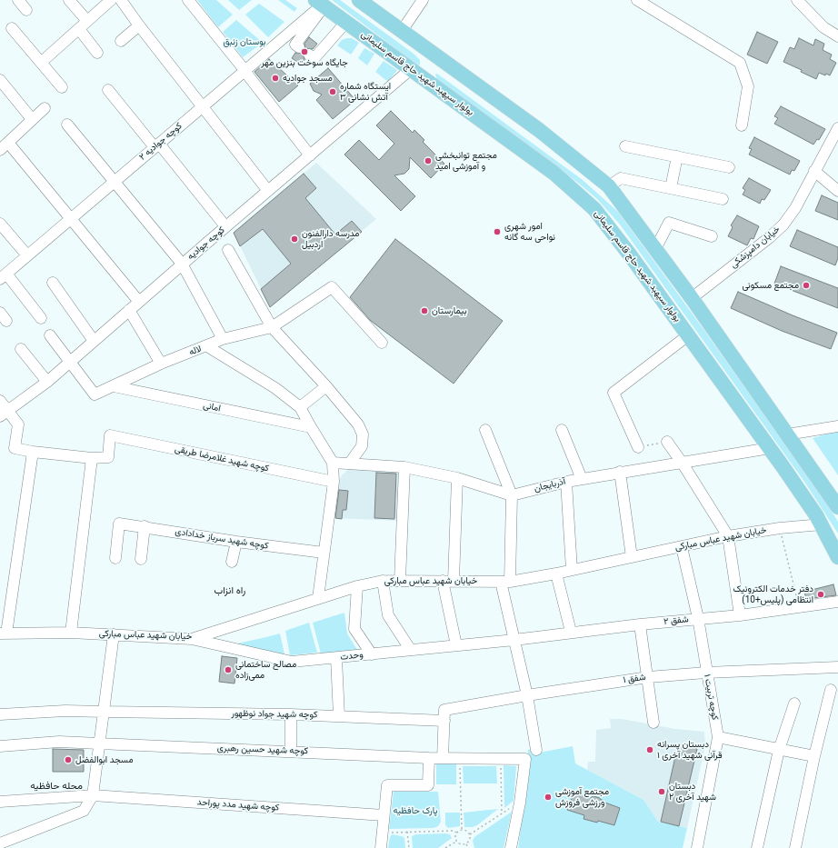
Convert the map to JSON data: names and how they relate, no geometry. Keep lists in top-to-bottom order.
{
  "streets": {
    "main road": ["بولوار سپهبد شهید حاج قاسم سلیمانی"],
    "street": [
      "کوچه جوادیه ۲",
      "کوچه جوادیه",
      "خیابان دامپزشکی",
      "لاله",
      "امانی",
      "کوچه شهید غلامرضا طریقی",
      "آذربایجان",
      "کوچه شهید سرباز خدادادی",
      "خیابان شهید عباس مبارکی",
      "شفق ۲",
      "وحدت",
      "شفق ۱",
      "کوچه تربیت ۱",
      "کوچه شهید جواد نوظهور",
      "کوچه شهید حسین رهبری",
      "کوچه شهید مدد پوراحد"
    ]
  },
  "crossings": [
    ["بولوار سپهبد شهید حاج قاسم سلیمانی", "کوچه جوادیه ۲"],
    ["بولوار سپهبد شهید حاج قاسم سلیمانی", "کوچه جوادیه"],
    ["بولوار سپهبد شهید حاج قاسم سلیمانی", "آذربایجان"],
    ["بولوار سپهبد شهید حاج قاسم سلیمانی", "خیابان شهید عباس مبارکی"],
    ["کوچه جوادیه", "لاله"],
    ["لاله", "امانی"],
    ["خیابان شهید عباس مبارکی", "وحدت"],
    ["خیابان شهید عباس مبارکی", "کوچه تربیت ۱"],
    ["شفق ۲", "وحدت"],
    ["شفق ۲", "کوچه تربیت ۱"],
    ["شفق ۱", "کوچه تربیت ۱"],
    ["شفق ۱", "کوچه شهید جواد نوظهور"]
  ],
  "districts": ["راه انزاب", "محله حافظیه"],
  "parks": ["بوستان زنبق", "پارک حافظیه"],
  "places": [
    "جایگاه سوخت بنزین مهر",
    "مسجد جوادیه",
    "ایستگاه شماره ۳ آتش نشانی",
    "مجتمع توانبخشی و آموزشی امید",
    "امور شهری نواحی سه گانه",
    "مدرسه دارالفنون اردبیل",
    "مجتمع مسکونی",
    "بیمارستان",
    "دفتر خدمات الکترونیک انتظامی (پلیس+10)",
    "مصالح ساختمانی ممی‌زاده",
    "دبستان پسرانه قرآنی شهید آخری ۱",
    "مسجد ابوالفضل",
    "دبستان شهید آخری ۲",
    "مجتمع آموزشی ورزشی فروزش"
  ]
}
